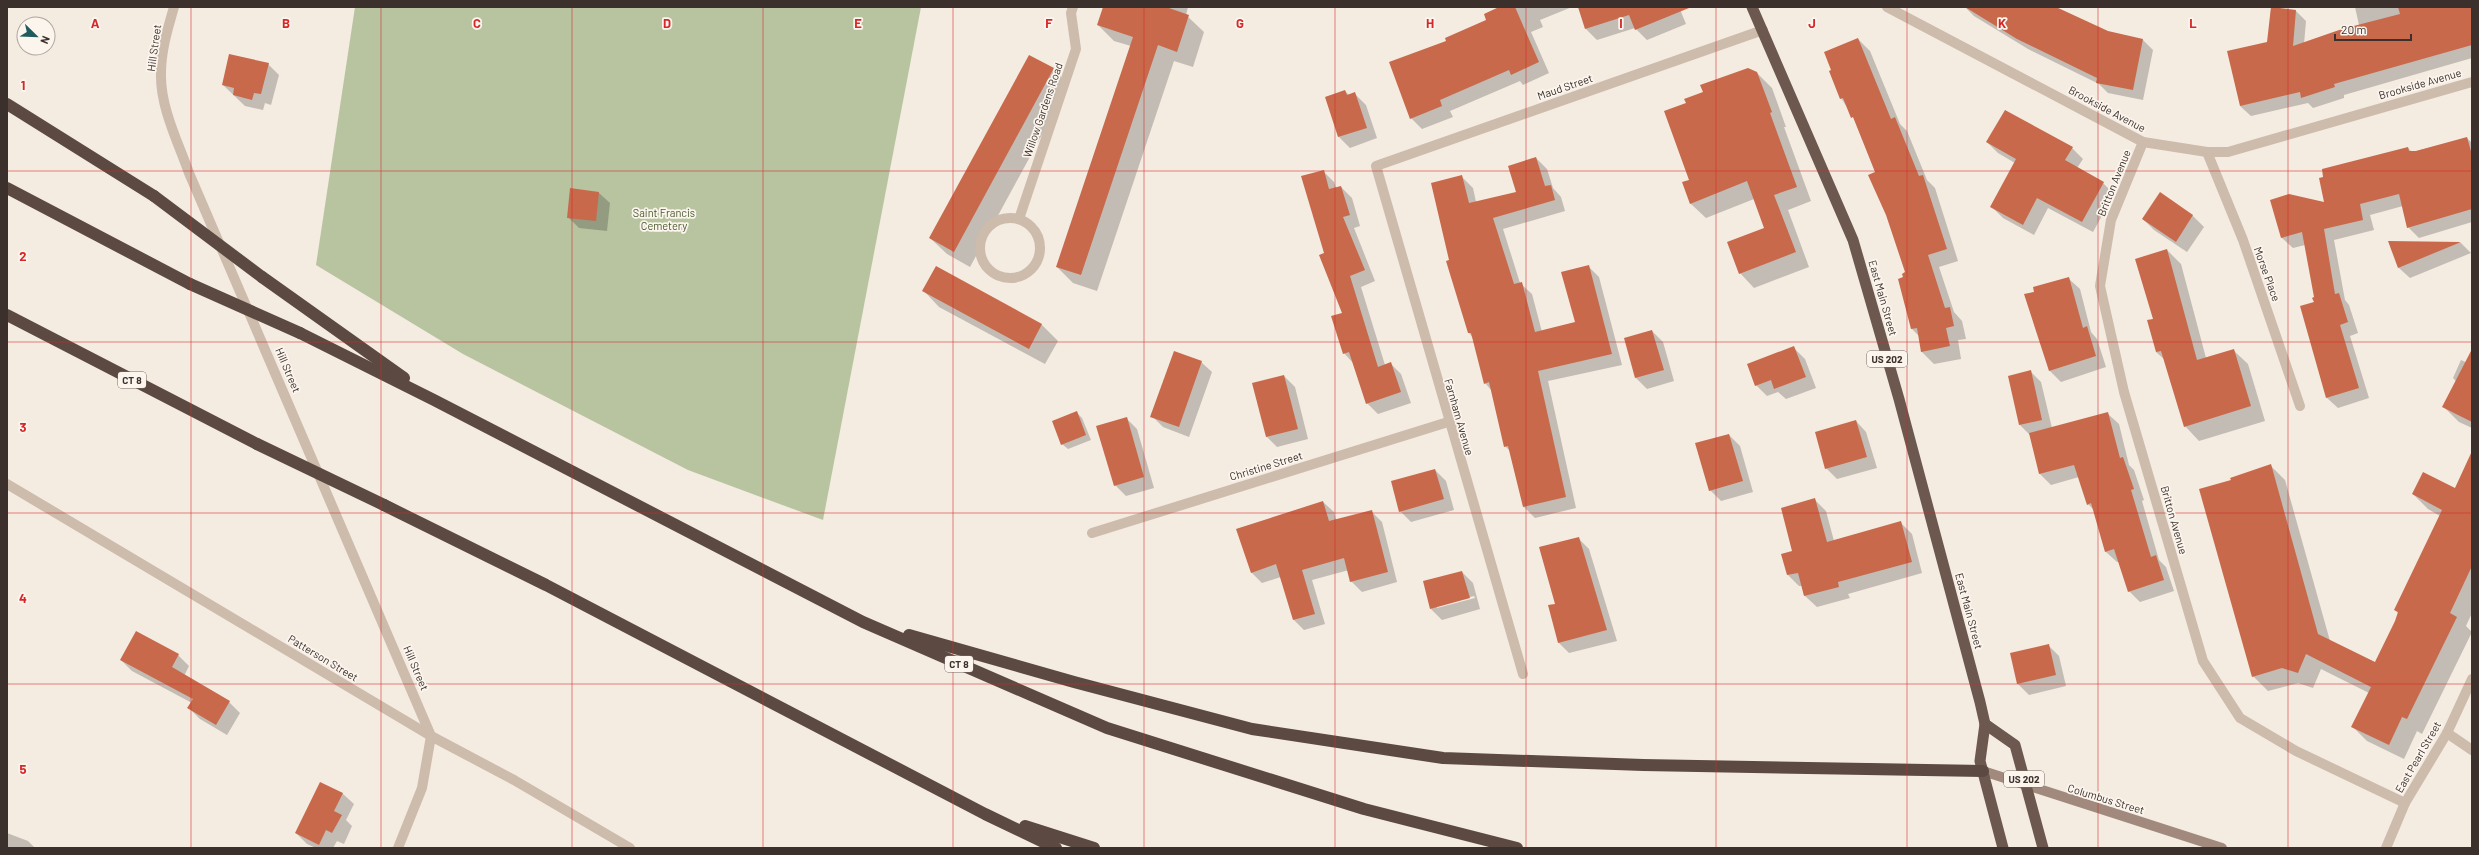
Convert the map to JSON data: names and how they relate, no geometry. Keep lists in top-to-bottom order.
{
  "streets": {
    "highway": ["East Main Street", "US 202", "CT 8"],
    "main road": ["Columbus Street"],
    "street": [
      "Hill Street",
      "Brookside Avenue",
      "Maud Street",
      "Willow Gardens Road",
      "Britton Avenue",
      "Morse Place",
      "Farnham Avenue",
      "Christine Street",
      "Patterson Street",
      "East Pearl Street"
    ]
  },
  "crossings": [
    ["Hill Street", "Patterson Street"],
    ["Brookside Avenue", "Britton Avenue"],
    ["Brookside Avenue", "Morse Place"],
    ["Maud Street", "East Main Street"],
    ["Maud Street", "Farnham Avenue"],
    ["Britton Avenue", "East Pearl Street"],
    ["East Main Street", "US 202"],
    ["East Main Street", "Columbus Street"],
    ["US 202", "Columbus Street"],
    ["Farnham Avenue", "Christine Street"]
  ],
  "parks": ["Saint Francis Cemetery"],
  "scale_bar": "20 m",
  "north": "bottom right",
  "grid": {
    "columns": [
      "A",
      "B",
      "C",
      "D",
      "E",
      "F",
      "G",
      "H",
      "I",
      "J",
      "K",
      "L"
    ],
    "rows": [
      "1",
      "2",
      "3",
      "4",
      "5"
    ]
  }
}
